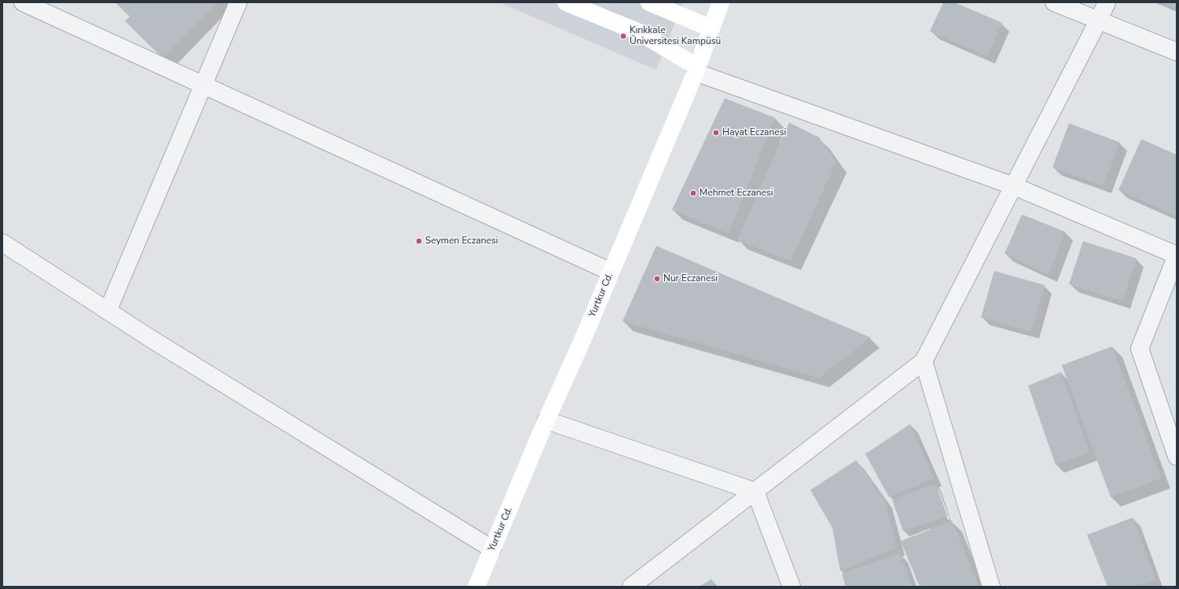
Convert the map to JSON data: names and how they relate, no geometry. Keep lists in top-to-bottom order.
{
  "streets": {
    "street": ["Yurtkur Cd."]
  },
  "places": [
    "Kırıkkale Üniversitesi Kampüsü",
    "Hayat Eczanesi",
    "Mehmet Eczanesi",
    "Seymen Eczanesi",
    "Nur Eczanesi"
  ]
}
